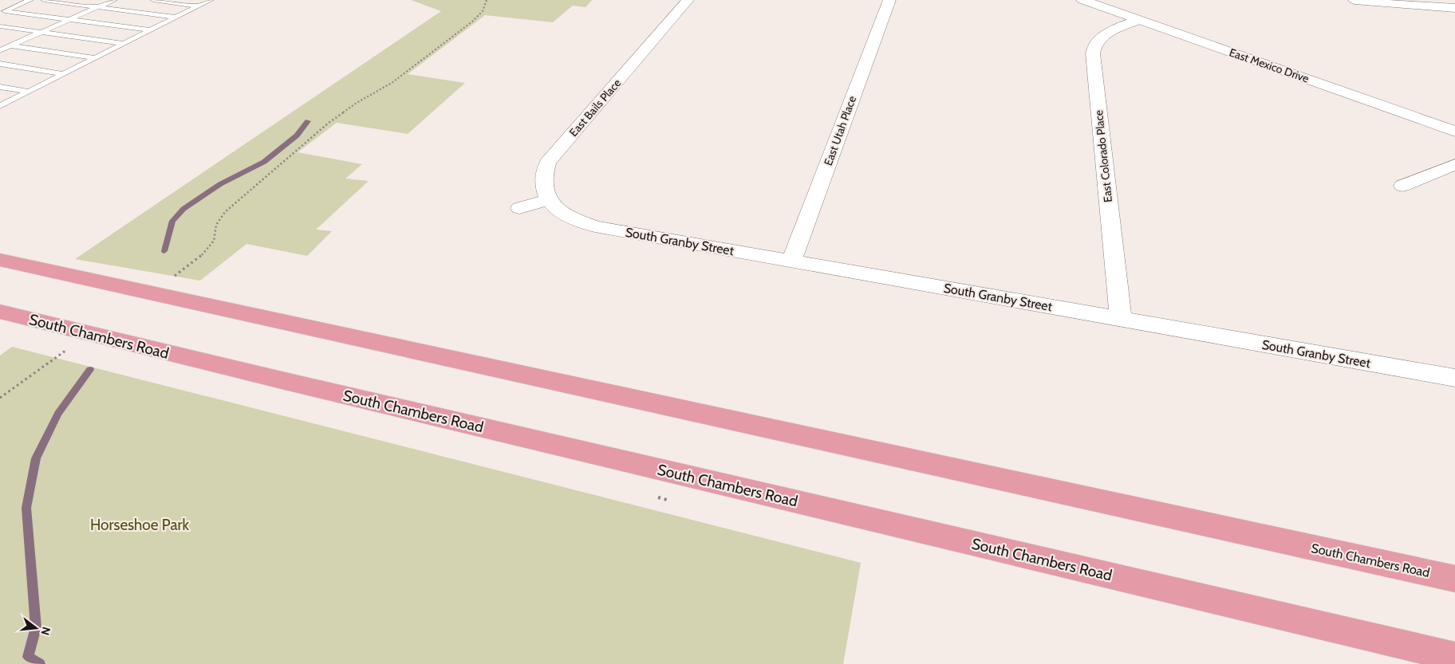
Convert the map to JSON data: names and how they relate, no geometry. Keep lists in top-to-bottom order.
{
  "streets": {
    "main road": ["South Chambers Road"],
    "street": [
      "East Mexico Drive",
      "East Bails Place",
      "East Utah Place",
      "East Colorado Place",
      "South Granby Street"
    ]
  },
  "crossings": [
    ["East Mexico Drive", "East Colorado Place"],
    ["East Bails Place", "South Granby Street"],
    ["East Utah Place", "South Granby Street"],
    ["East Colorado Place", "South Granby Street"]
  ],
  "parks": ["Horseshoe Park"],
  "north": "right"
}
